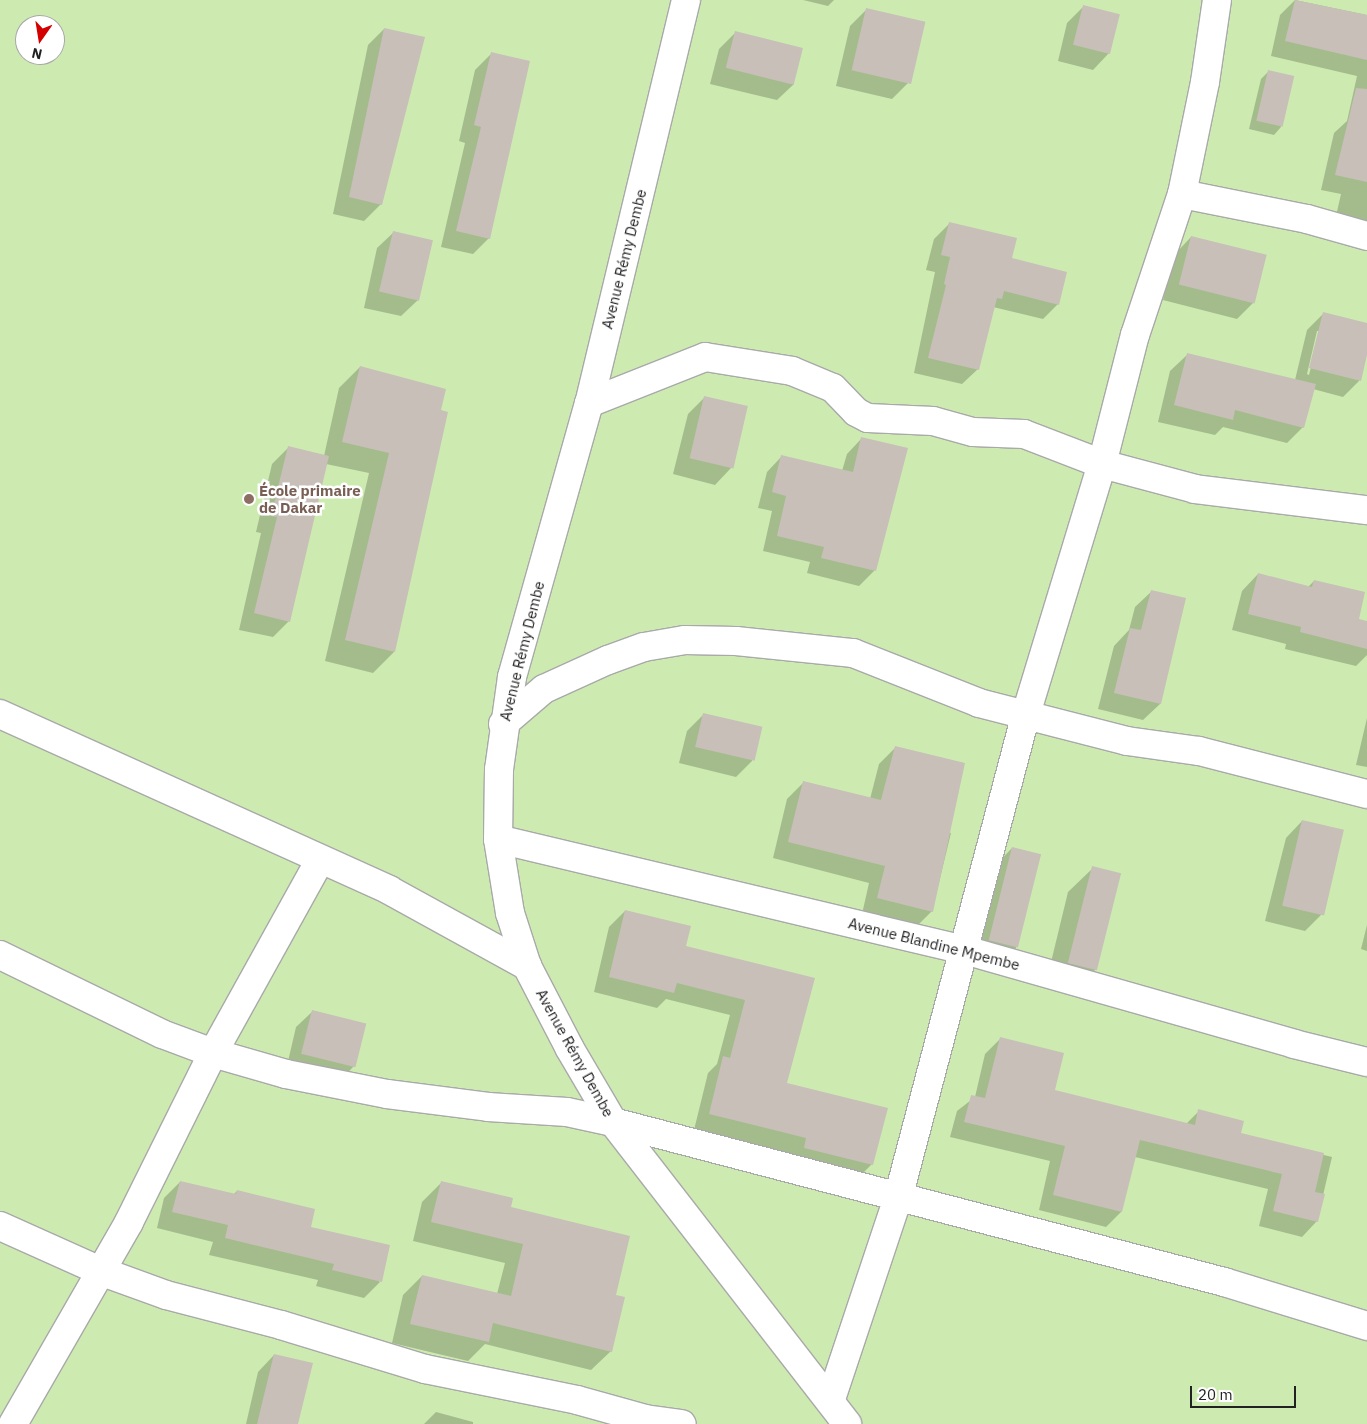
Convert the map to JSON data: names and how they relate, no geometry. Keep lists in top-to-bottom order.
{
  "streets": {
    "street": ["Avenue Rémy Dembe", "Avenue Blandine Mpembe"]
  },
  "crossings": [
    ["Avenue Rémy Dembe", "Avenue Blandine Mpembe"]
  ],
  "places": ["École primaire de Dakar"],
  "scale_bar": "20 m",
  "north": "bottom"
}
